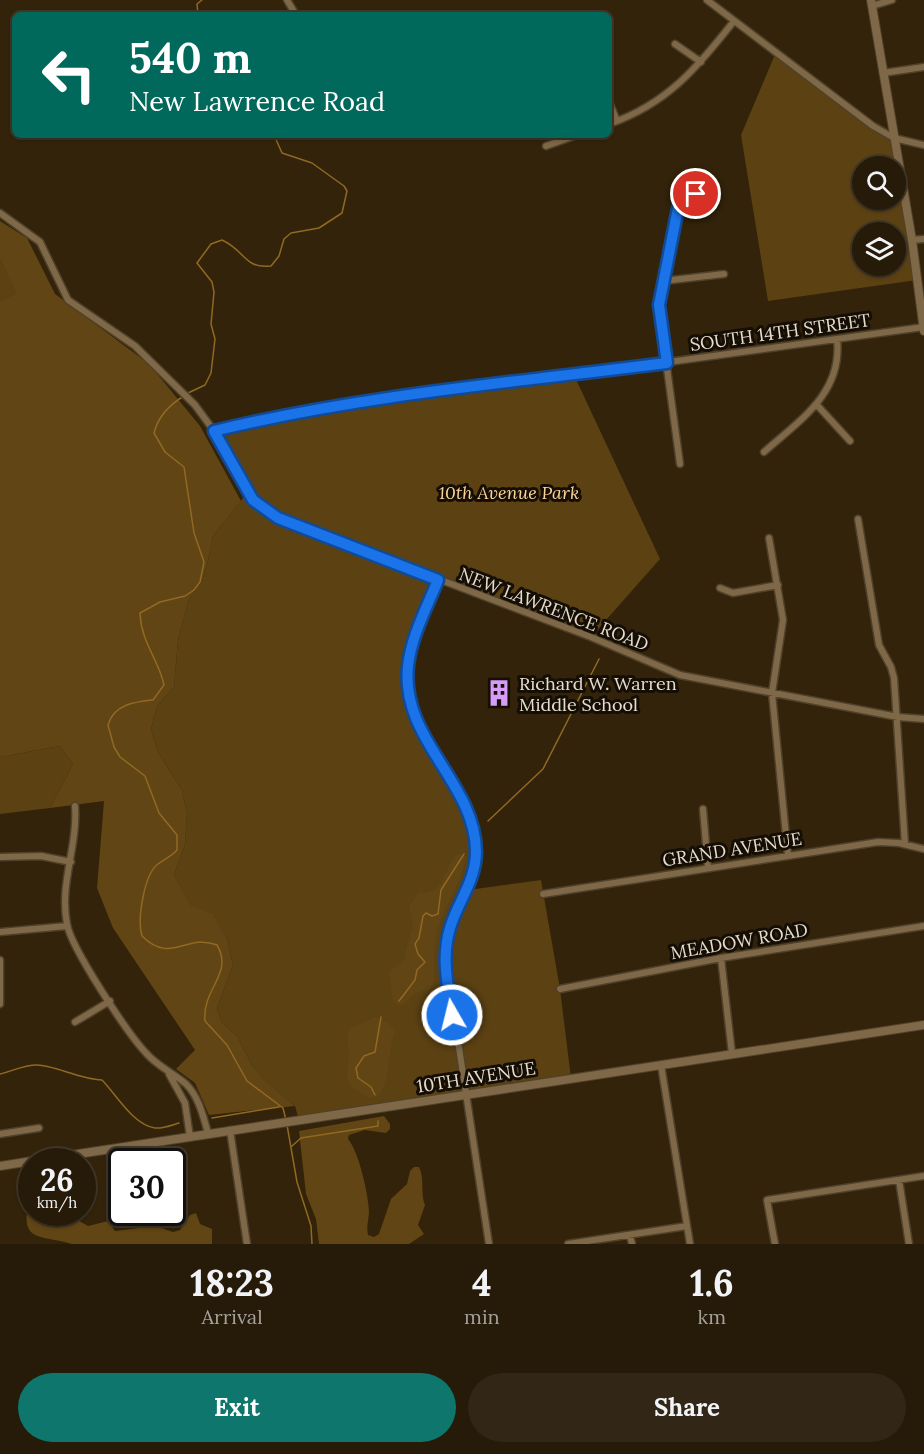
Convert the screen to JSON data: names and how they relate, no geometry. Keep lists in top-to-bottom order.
{
  "streets": {
    "street": [
      "SOUTH 14TH STREET",
      "NEW LAWRENCE ROAD",
      "GRAND AVENUE",
      "MEADOW ROAD",
      "10TH AVENUE"
    ]
  },
  "crossings": [
    ["SOUTH 14TH STREET", "NEW LAWRENCE ROAD"]
  ],
  "parks": ["10th Avenue Park"],
  "places": {
    "building": ["Richard W. Warren Middle School"]
  },
  "page": {
    "turn": ["540 m", "New Lawrence Road"],
    "speed": "26 km/h",
    "limit": "30",
    "eta": [
      "18:23",
      "Arrival",
      "4",
      "min",
      "1.6",
      "km"
    ],
    "buttons": ["Exit", "Share"]
  }
}
